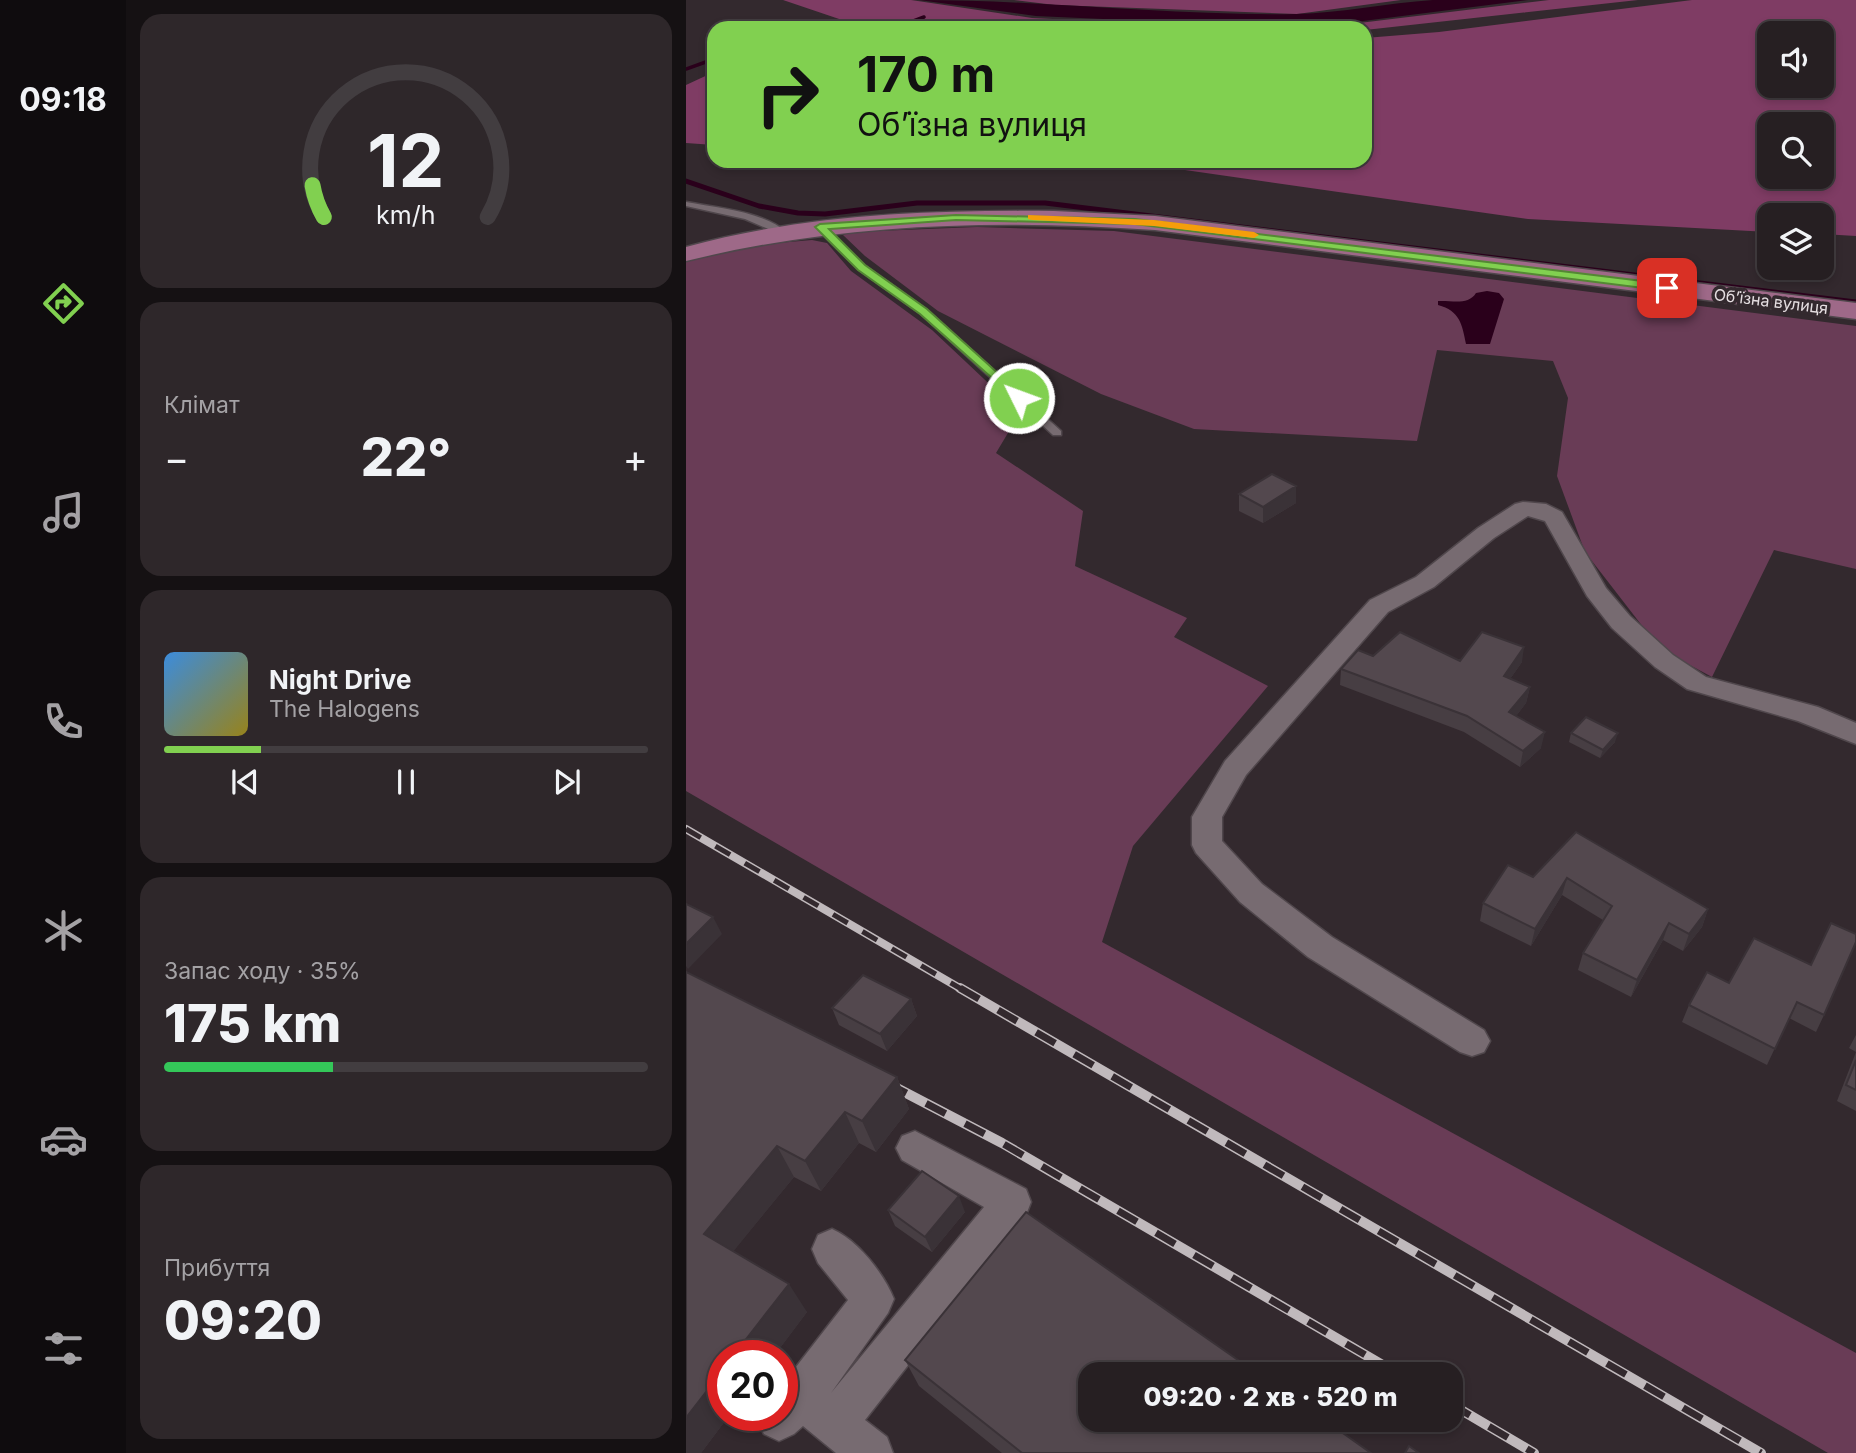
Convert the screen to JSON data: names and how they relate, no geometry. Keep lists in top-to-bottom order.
{
  "streets": {
    "main road": ["Обʼїзна вулиця"]
  },
  "page": {
    "tabs": "09:18",
    "turn": ["170 m", "Обʼїзна вулиця"],
    "tile": [
      "Клімат",
      ["Запас ходу · 35%", "175 km"],
      ["Прибуття", "09:20"]
    ],
    "heat": ["−", "22°", "+"],
    "song": ["Night Drive", "The Halogens"],
    "limit": "20",
    "trip": "09:20 · 2 хв · 520 m",
    "gauge": ["12", "km/h"]
  }
}
